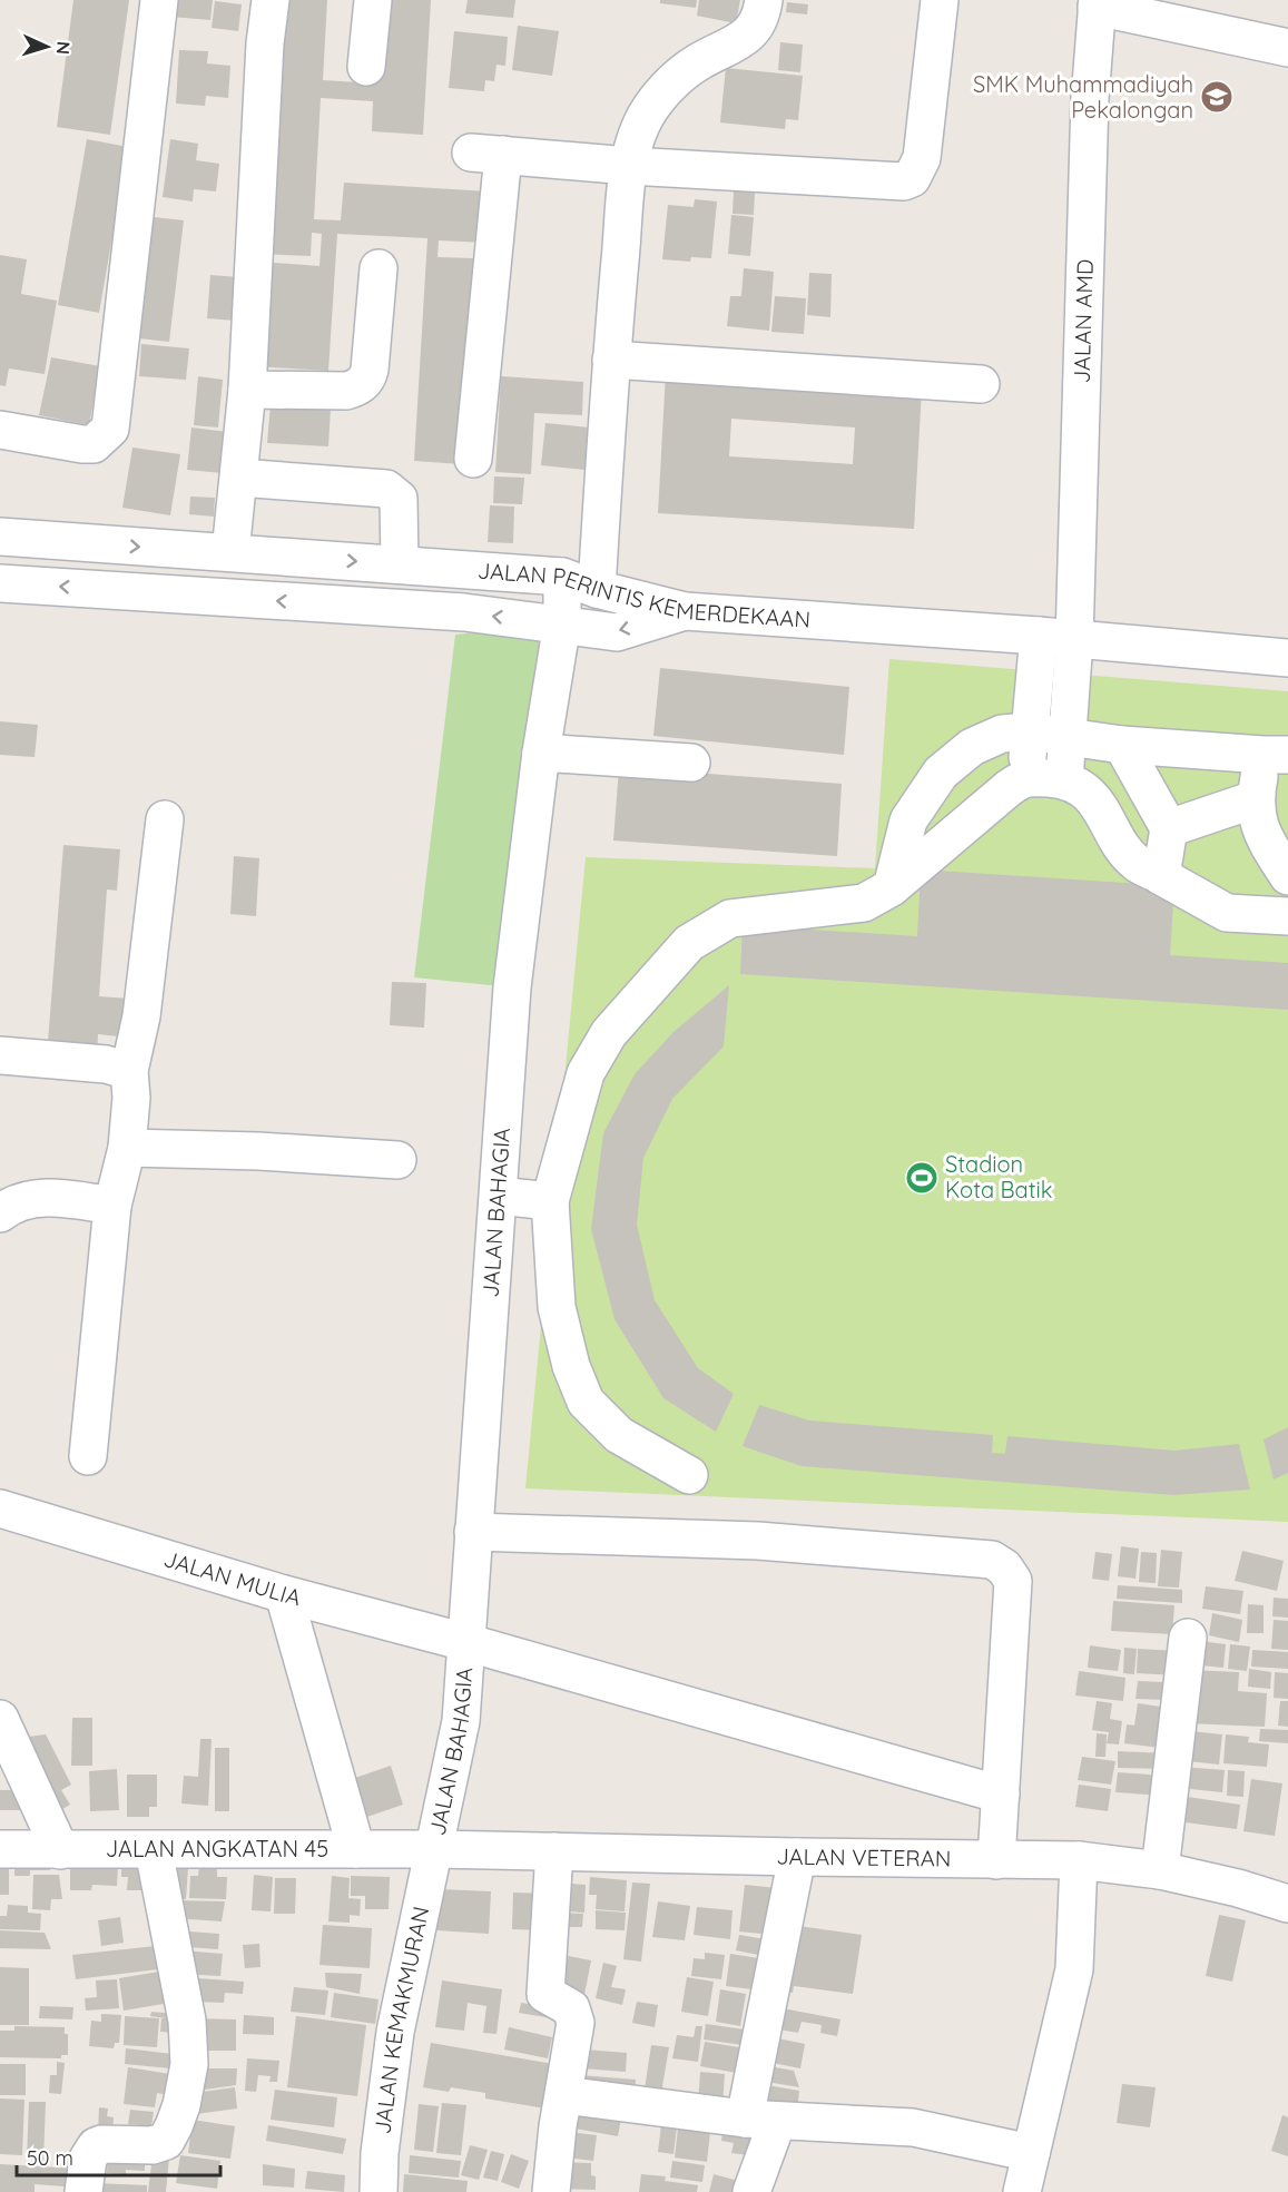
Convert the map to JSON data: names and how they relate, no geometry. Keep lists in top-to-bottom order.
{
  "streets": {
    "street": [
      "JALAN AMD",
      "JALAN PERINTIS KEMERDEKAAN",
      "JALAN BAHAGIA",
      "JALAN MULIA",
      "JALAN ANGKATAN 45",
      "JALAN VETERAN",
      "JALAN KEMAKMURAN"
    ]
  },
  "crossings": [
    ["JALAN AMD", "JALAN PERINTIS KEMERDEKAAN"],
    ["JALAN PERINTIS KEMERDEKAAN", "JALAN BAHAGIA"],
    ["JALAN BAHAGIA", "JALAN MULIA"],
    ["JALAN BAHAGIA", "JALAN ANGKATAN 45"],
    ["JALAN BAHAGIA", "JALAN VETERAN"],
    ["JALAN BAHAGIA", "JALAN KEMAKMURAN"],
    ["JALAN ANGKATAN 45", "JALAN VETERAN"],
    ["JALAN ANGKATAN 45", "JALAN KEMAKMURAN"],
    ["JALAN VETERAN", "JALAN KEMAKMURAN"]
  ],
  "places": {
    "school or university": ["SMK Muhammadiyah Pekalongan"],
    "sports": ["Stadion Kota Batik"]
  },
  "scale_bar": "50 m",
  "north": "right"
}
